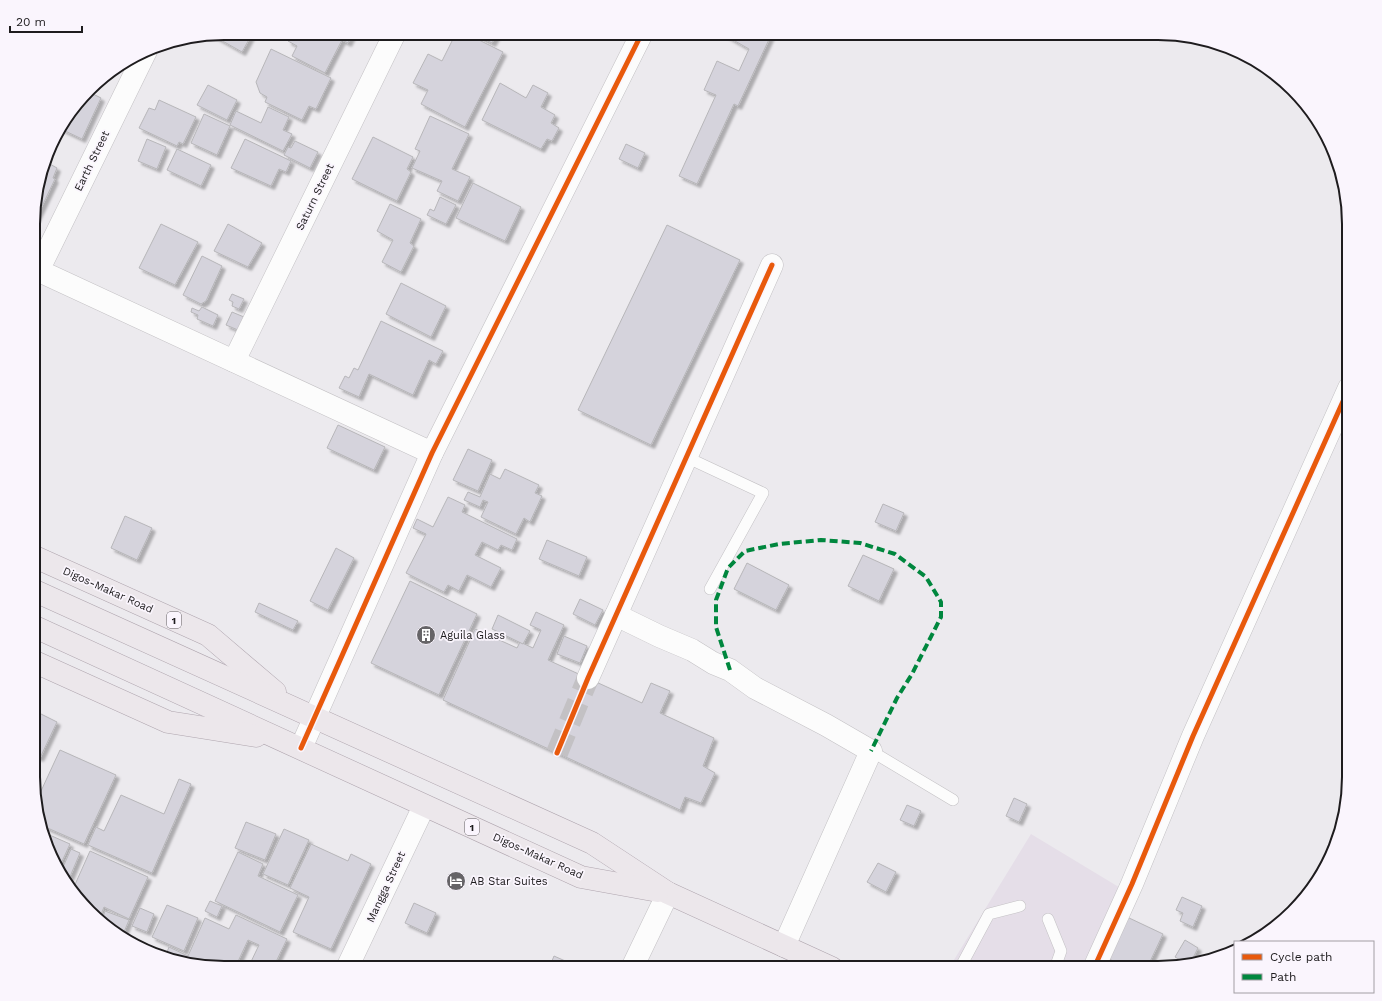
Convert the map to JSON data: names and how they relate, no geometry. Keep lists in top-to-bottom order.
{
  "streets": {
    "main road": ["Digos-Makar Road", "1"],
    "street": ["Earth Street", "Saturn Street", "Mangga Street"]
  },
  "crossings": [
    ["Digos-Makar Road", "Mangga Street"]
  ],
  "places": {
    "building": ["Aguila Glass"],
    "hotel": ["AB Star Suites"]
  },
  "legend": ["Cycle path", "Path"],
  "scale_bar": "20 m"
}
